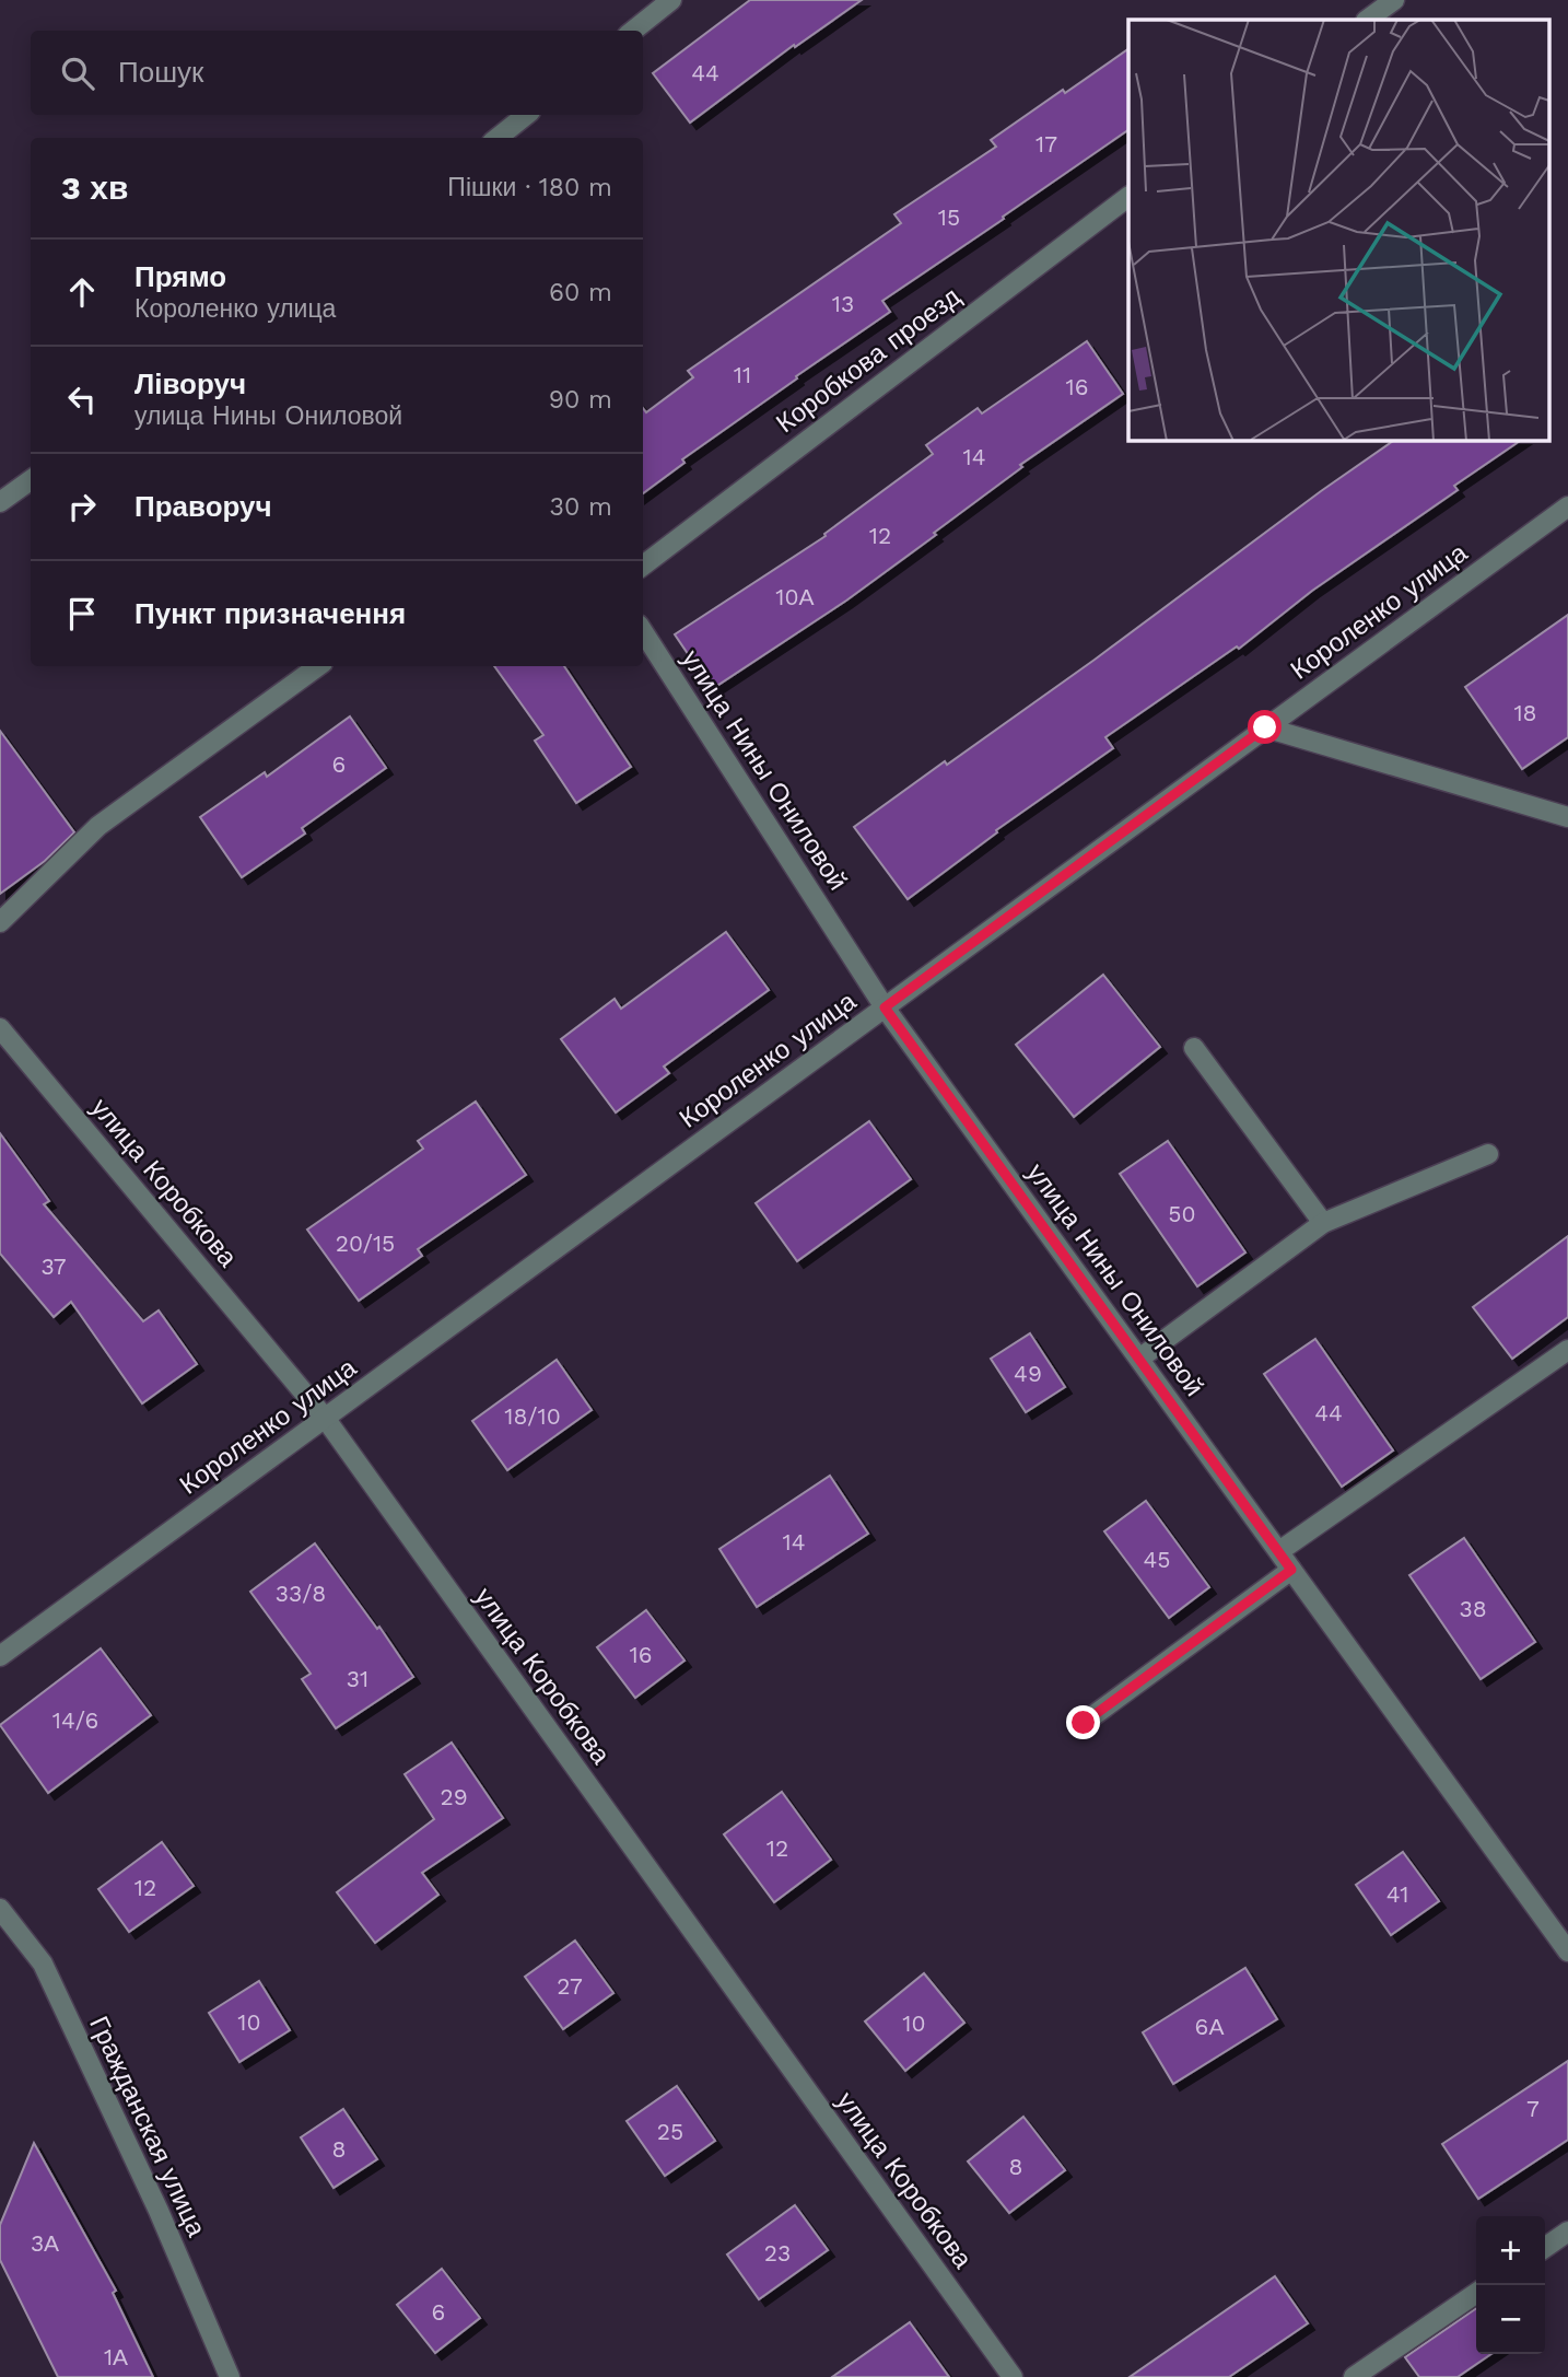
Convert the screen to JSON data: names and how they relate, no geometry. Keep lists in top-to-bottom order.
{
  "streets": {
    "street": [
      "Коробкова проезд",
      "Короленко улица",
      "улица Нины Ониловой",
      "улица Коробкова",
      "Гражданская улица"
    ]
  },
  "crossings": [
    ["Короленко улица", "улица Нины Ониловой"],
    ["Короленко улица", "улица Коробкова"]
  ],
  "house_numbers": [
    "44",
    "17",
    "15",
    "13",
    "11",
    "16",
    "14",
    "12",
    "10А",
    "18",
    "6",
    "50",
    "20/15",
    "37",
    "49",
    "44",
    "18/10",
    "14",
    "45",
    "33/8",
    "38",
    "16",
    "31",
    "14/6",
    "29",
    "12",
    "12",
    "41",
    "27",
    "10",
    "10",
    "6А",
    "7",
    "25",
    "8",
    "8",
    "3А",
    "23",
    "6",
    "1А"
  ],
  "page": {
    "search": "Пошук",
    "heading": ["3 хв", "Пішки · 180 m"],
    "list": [
      ["Прямо", "Короленко улица", "60 m"],
      ["Ліворуч", "улица Нины Ониловой", "90 m"],
      ["Праворуч", "30 m"],
      "Пункт призначення"
    ],
    "map_buttons": ["+", "−"]
  }
}
